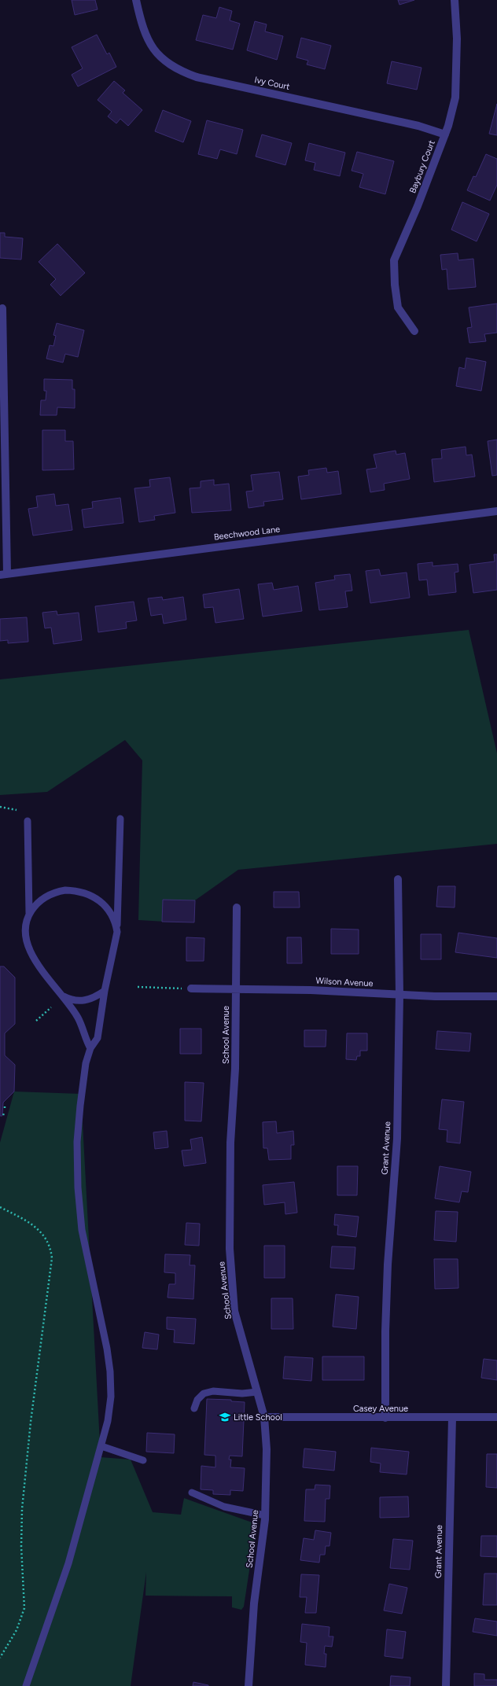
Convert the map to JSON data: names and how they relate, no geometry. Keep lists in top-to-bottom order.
{
  "streets": {
    "street": [
      "Ivy Court",
      "Baybury Court",
      "Beechwood Lane",
      "Wilson Avenue",
      "School Avenue",
      "Grant Avenue",
      "Casey Avenue"
    ]
  },
  "crossings": [
    ["Ivy Court", "Baybury Court"],
    ["Wilson Avenue", "School Avenue"],
    ["Wilson Avenue", "Grant Avenue"],
    ["School Avenue", "Casey Avenue"],
    ["Grant Avenue", "Casey Avenue"]
  ],
  "places": {
    "school or university": ["Little School"]
  }
}
